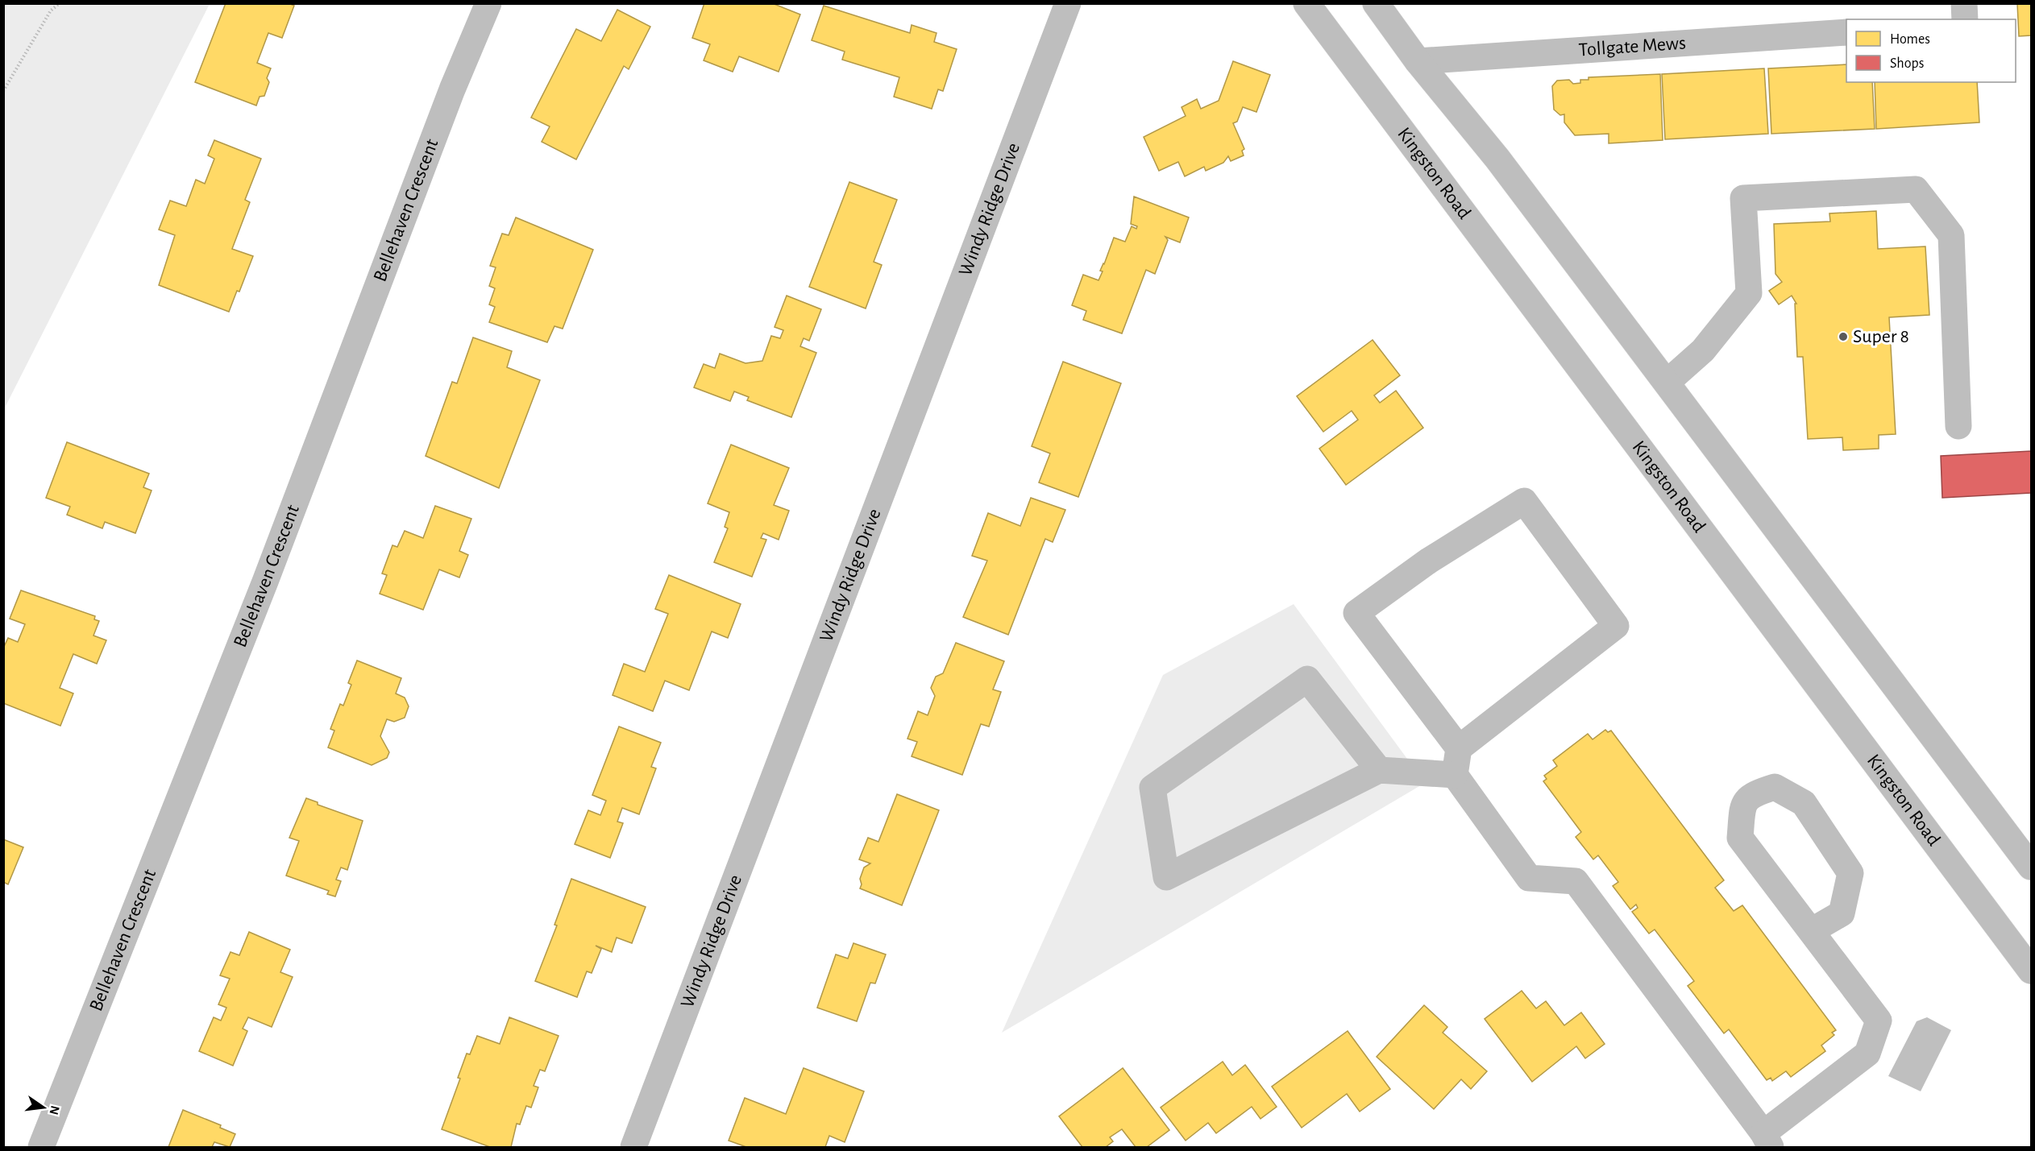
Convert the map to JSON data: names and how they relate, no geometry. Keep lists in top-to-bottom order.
{
  "streets": {
    "street": [
      "Tollgate Mews",
      "Kingston Road",
      "Windy Ridge Drive",
      "Bellehaven Crescent"
    ]
  },
  "places": ["Super 8"],
  "legend": ["Homes", "Shops"],
  "north": "right"
}
